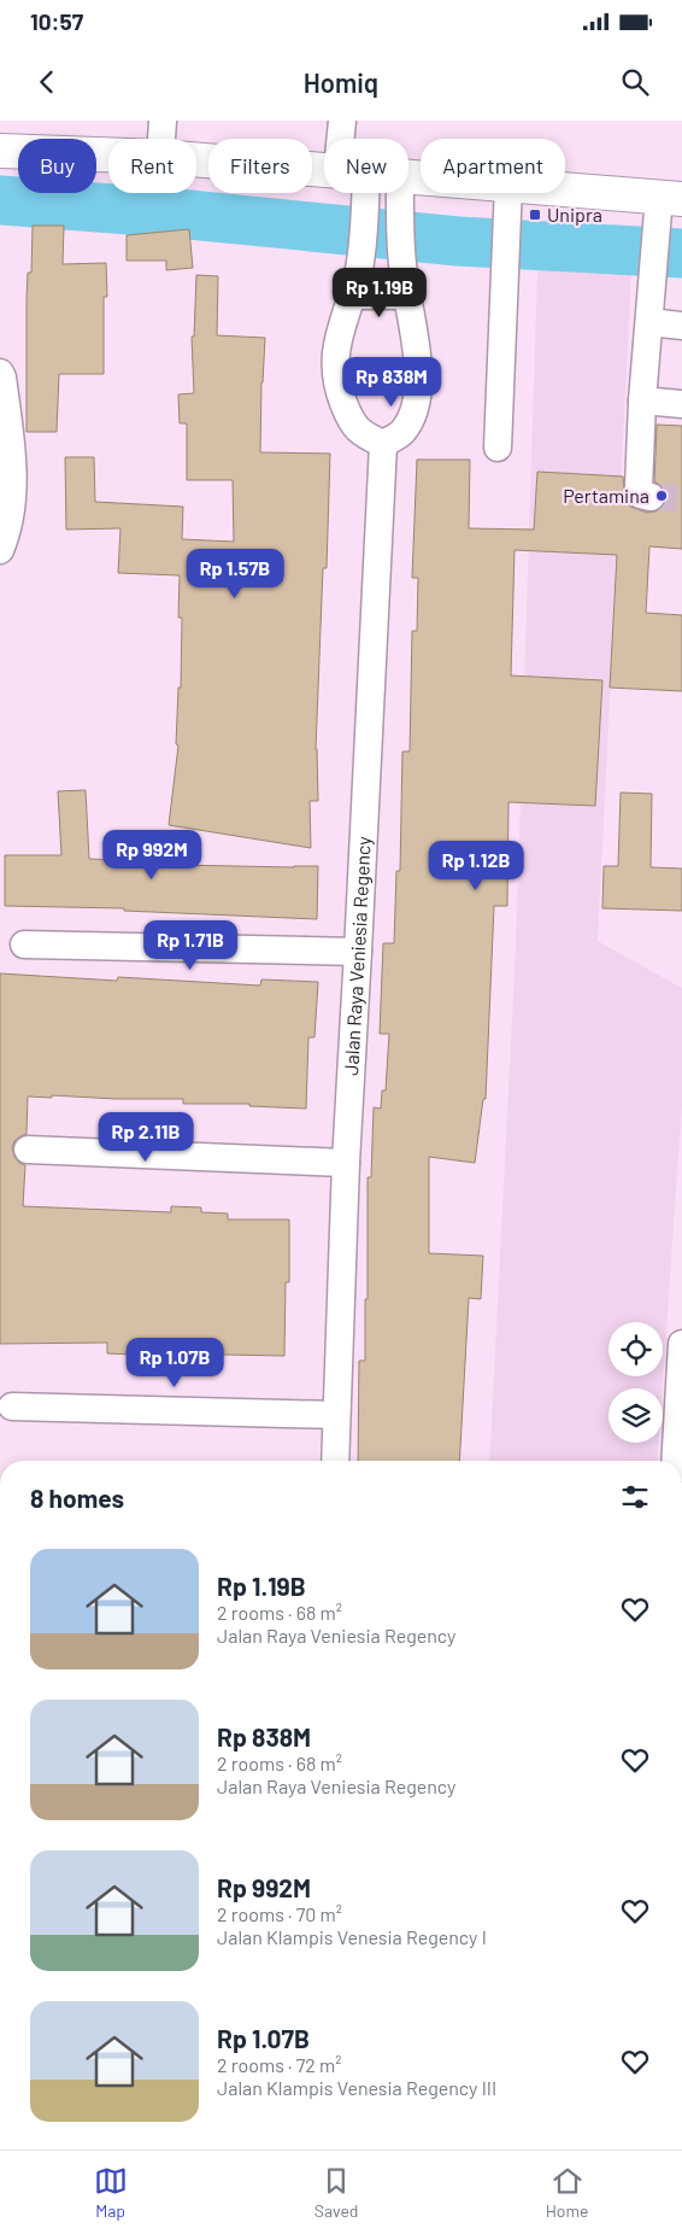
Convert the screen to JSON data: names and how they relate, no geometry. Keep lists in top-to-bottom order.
{
  "streets": {
    "street": ["Jalan Raya Veniesia Regency"]
  },
  "places": {
    "transit": ["Unipra"],
    "other": ["Pertamina"]
  },
  "page": {
    "status": "10:57",
    "header": "Homiq",
    "chip": [
      "Buy",
      "Rent",
      "Filters",
      "New",
      "Apartment"
    ],
    "price": [
      "Rp 1.19B",
      "Rp 838M",
      "Rp 1.57B",
      "Rp 992M",
      "Rp 1.12B",
      "Rp 1.71B",
      "Rp 2.11B",
      "Rp 1.07B"
    ],
    "heading": "8 homes",
    "list": [
      {
        "name": "Rp 1.19B",
        "note": "2 rooms · 68 m² · Jalan Raya Veniesia Regency"
      },
      {
        "name": "Rp 838M",
        "note": "2 rooms · 68 m² · Jalan Raya Veniesia Regency"
      },
      {
        "name": "Rp 992M",
        "note": "2 rooms · 70 m² · Jalan Klampis Venesia Regency I"
      },
      {
        "name": "Rp 1.07B",
        "note": "2 rooms · 72 m² · Jalan Klampis Venesia Regency III"
      }
    ],
    "tabs": ["Map", "Saved", "Home"]
  }
}
